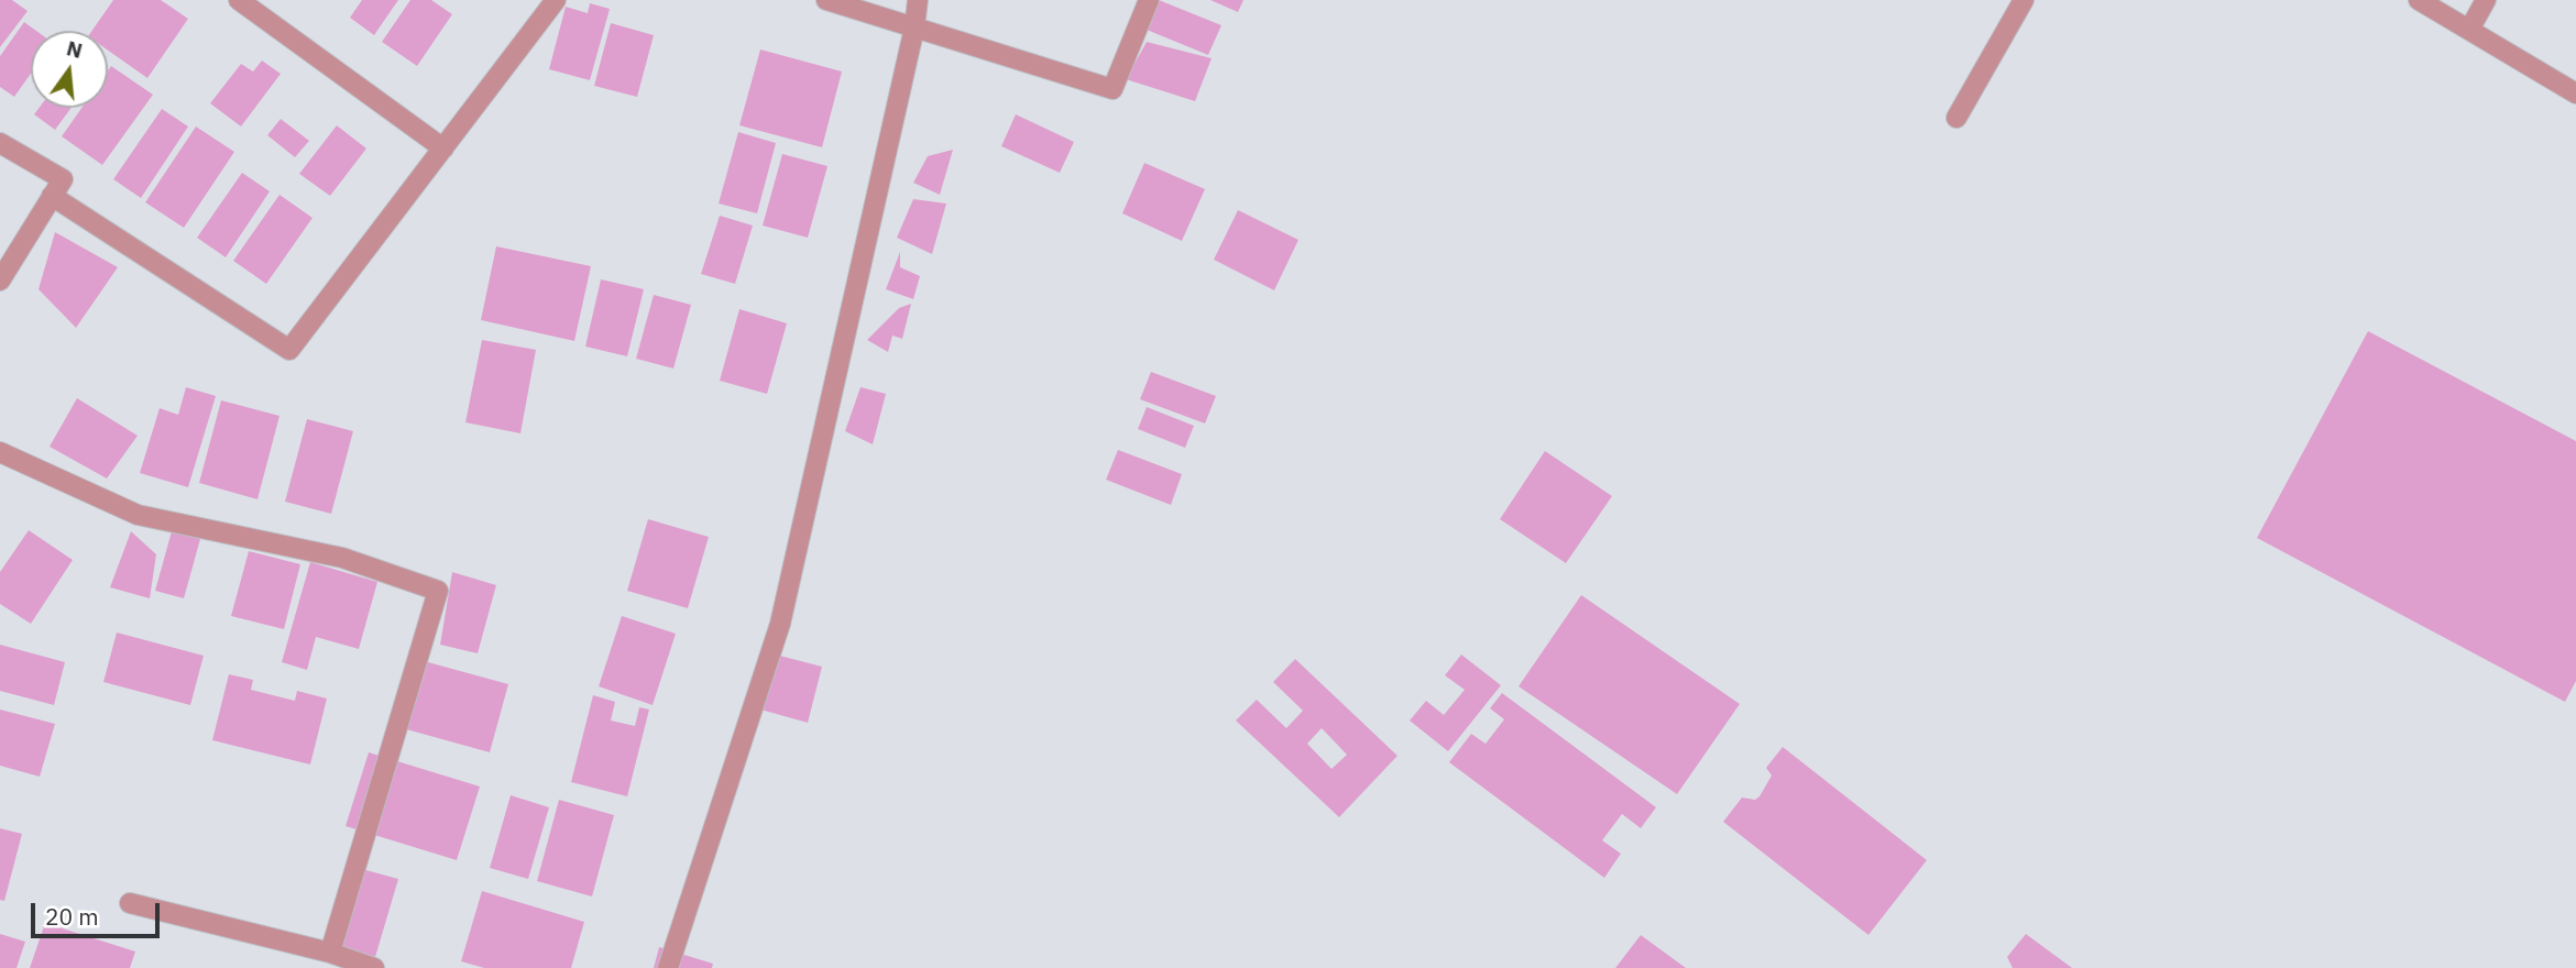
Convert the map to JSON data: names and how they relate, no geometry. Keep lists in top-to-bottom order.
{
  "scale_bar": "20 m",
  "north": "top"
}
